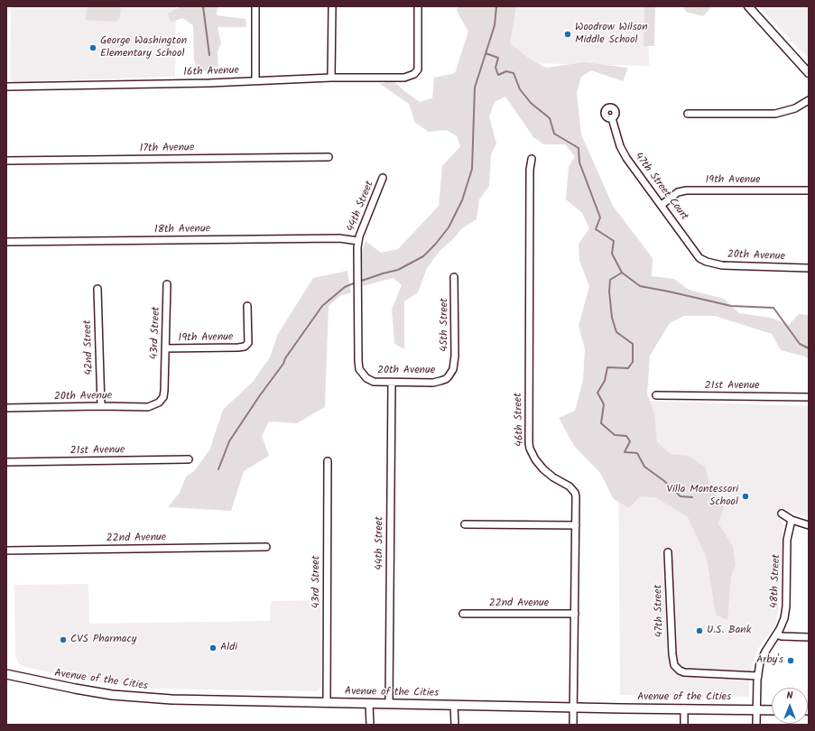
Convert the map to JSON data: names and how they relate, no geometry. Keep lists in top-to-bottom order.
{
  "streets": {
    "main road": ["Avenue of the Cities"],
    "street": [
      "16th Avenue",
      "17th Avenue",
      "19th Avenue",
      "47th Street Court",
      "44th Street",
      "18th Avenue",
      "20th Avenue",
      "45th Street",
      "43rd Street",
      "42nd Street",
      "21st Avenue",
      "46th Street",
      "22nd Avenue",
      "48th Street",
      "47th Street"
    ]
  },
  "crossings": [
    ["19th Avenue", "47th Street Court"],
    ["19th Avenue", "43rd Street"],
    ["47th Street Court", "20th Avenue"],
    ["44th Street", "18th Avenue"],
    ["44th Street", "20th Avenue"],
    ["44th Street", "Avenue of the Cities"],
    ["20th Avenue", "45th Street"],
    ["20th Avenue", "43rd Street"],
    ["20th Avenue", "42nd Street"],
    ["43rd Street", "Avenue of the Cities"],
    ["46th Street", "22nd Avenue"],
    ["46th Street", "Avenue of the Cities"],
    ["48th Street", "47th Street"],
    ["48th Street", "Avenue of the Cities"]
  ],
  "places": [
    "Woodrow Wilson Middle School",
    "George Washington Elementary School",
    "Villa Montessori School",
    "U.S. Bank",
    "CVS Pharmacy",
    "Aldi",
    "Arby's"
  ],
  "north": "top"
}
